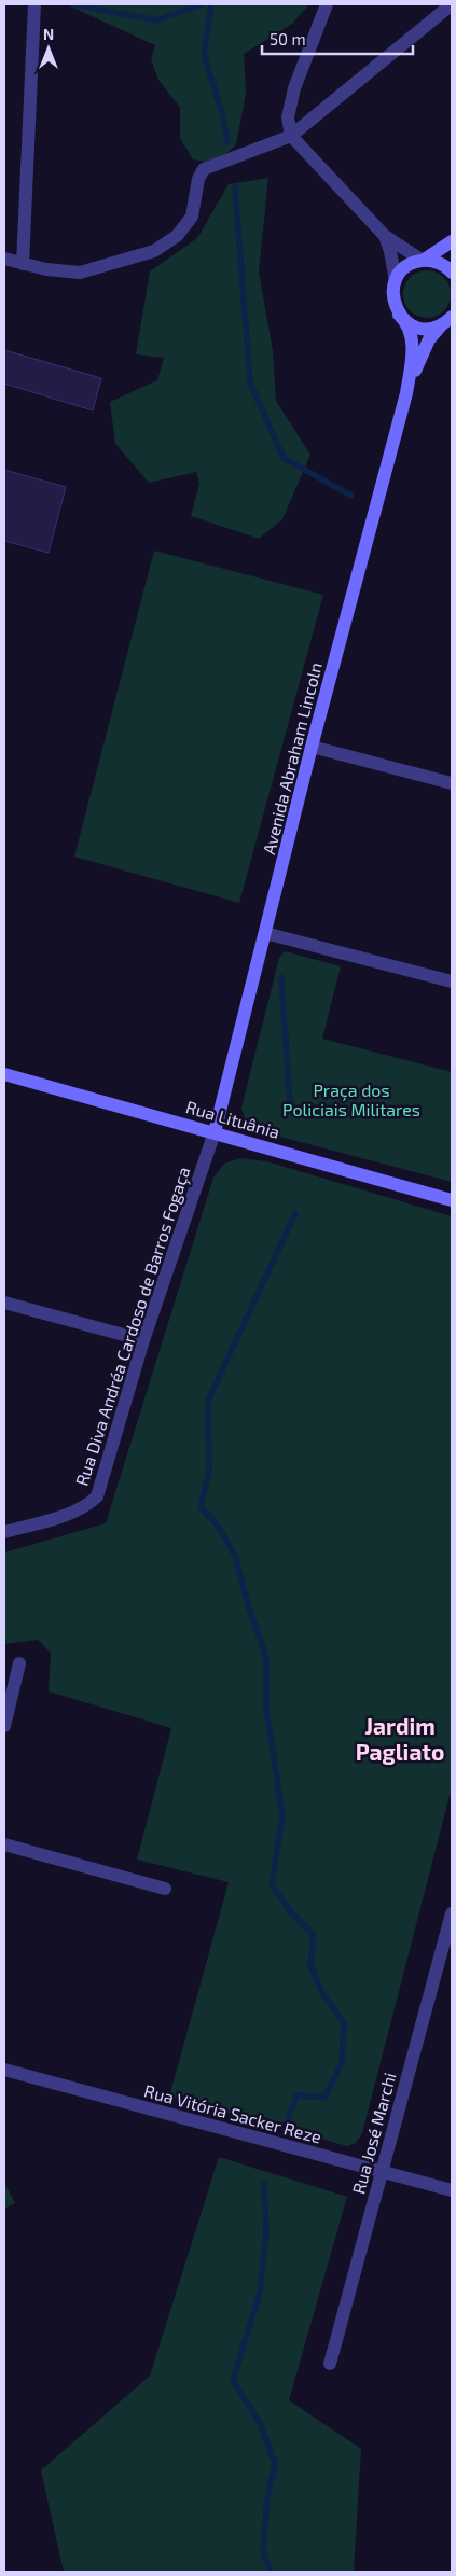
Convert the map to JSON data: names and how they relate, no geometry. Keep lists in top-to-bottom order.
{
  "streets": {
    "street": [
      "Avenida Abraham Lincoln",
      "Rua Lituânia",
      "Rua Diva Andréa Cardoso de Barros Fogaça",
      "Rua Vitória Sacker Reze",
      "Rua José Marchi"
    ]
  },
  "crossings": [
    ["Avenida Abraham Lincoln", "Rua Lituânia"],
    ["Avenida Abraham Lincoln", "Rua Diva Andréa Cardoso de Barros Fogaça"],
    ["Rua Lituânia", "Rua Diva Andréa Cardoso de Barros Fogaça"],
    ["Rua Vitória Sacker Reze", "Rua José Marchi"]
  ],
  "districts": ["Jardim Pagliato"],
  "parks": ["Praça dos Policiais Militares"],
  "scale_bar": "50 m",
  "north": "top"
}
